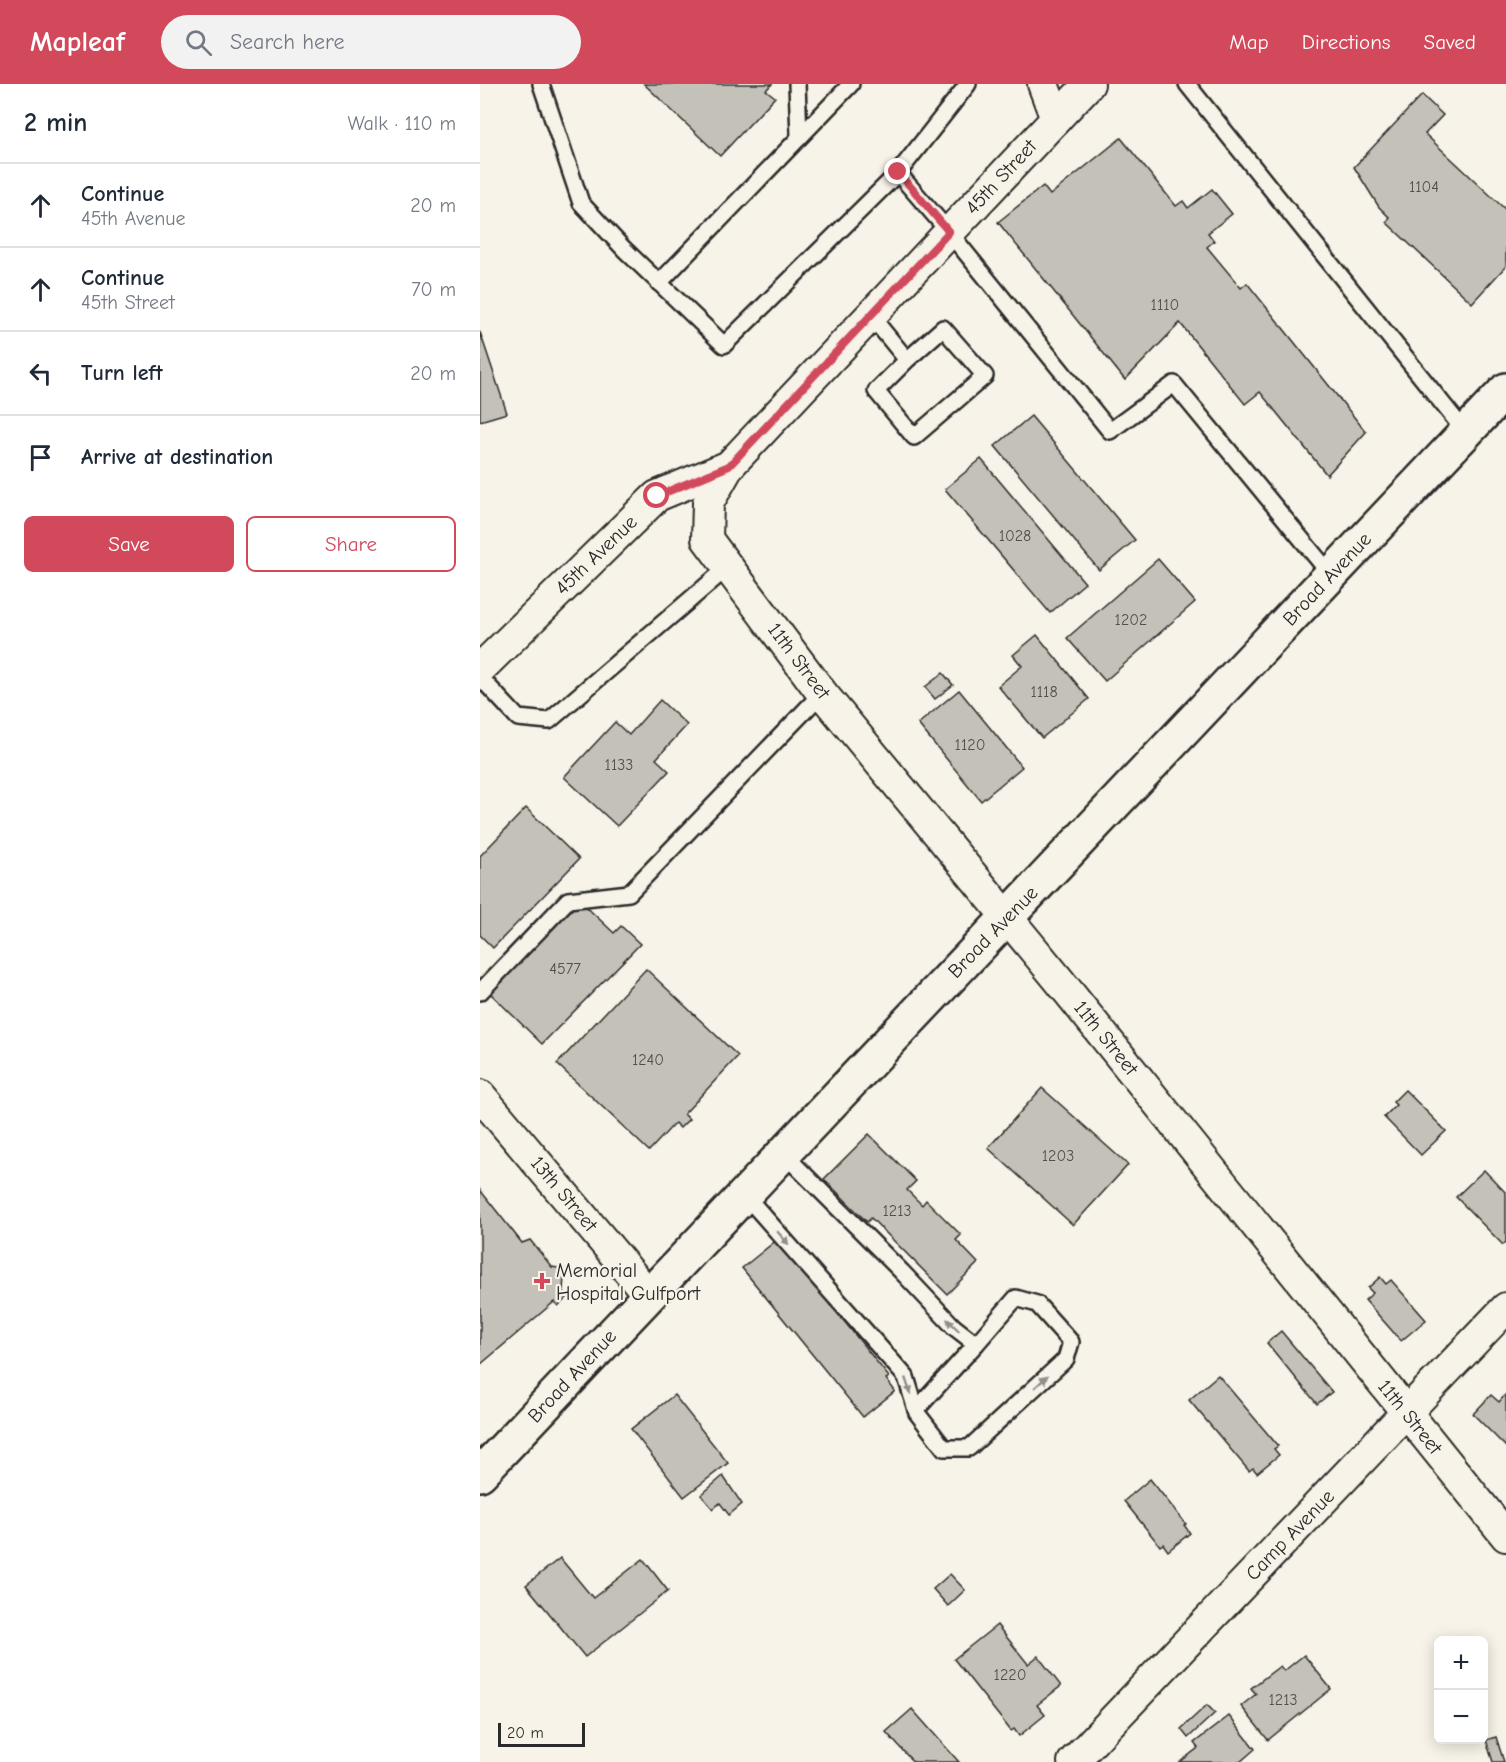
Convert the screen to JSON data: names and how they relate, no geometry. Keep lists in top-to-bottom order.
{
  "streets": {
    "main road": ["Broad Avenue"],
    "street": [
      "45th Street",
      "45th Avenue",
      "11th Street",
      "13th Street",
      "Camp Avenue"
    ]
  },
  "crossings": [
    ["45th Street", "45th Avenue"],
    ["45th Street", "11th Street"],
    ["Broad Avenue", "11th Street"],
    ["Broad Avenue", "13th Street"],
    ["11th Street", "Camp Avenue"]
  ],
  "places": {
    "health": ["Memorial Hospital Gulfport"]
  },
  "house_numbers": [
    "1104",
    "1110",
    "1028",
    "1202",
    "1118",
    "1120",
    "1133",
    "4577",
    "1240",
    "1203",
    "1213",
    "1220",
    "1213"
  ],
  "scale_bar": "20 m",
  "page": {
    "header": "Mapleaf",
    "search": "Search here",
    "nav": ["Map", "Directions", "Saved"],
    "heading": ["2 min", "Walk · 110 m"],
    "list": [
      ["Continue", "45th Avenue", "20 m"],
      ["Continue", "45th Street", "70 m"],
      ["Turn left", "20 m"],
      "Arrive at destination"
    ],
    "buttons": ["Save", "Share"],
    "map_buttons": ["+", "−"],
    "scale": "20 m"
  }
}
